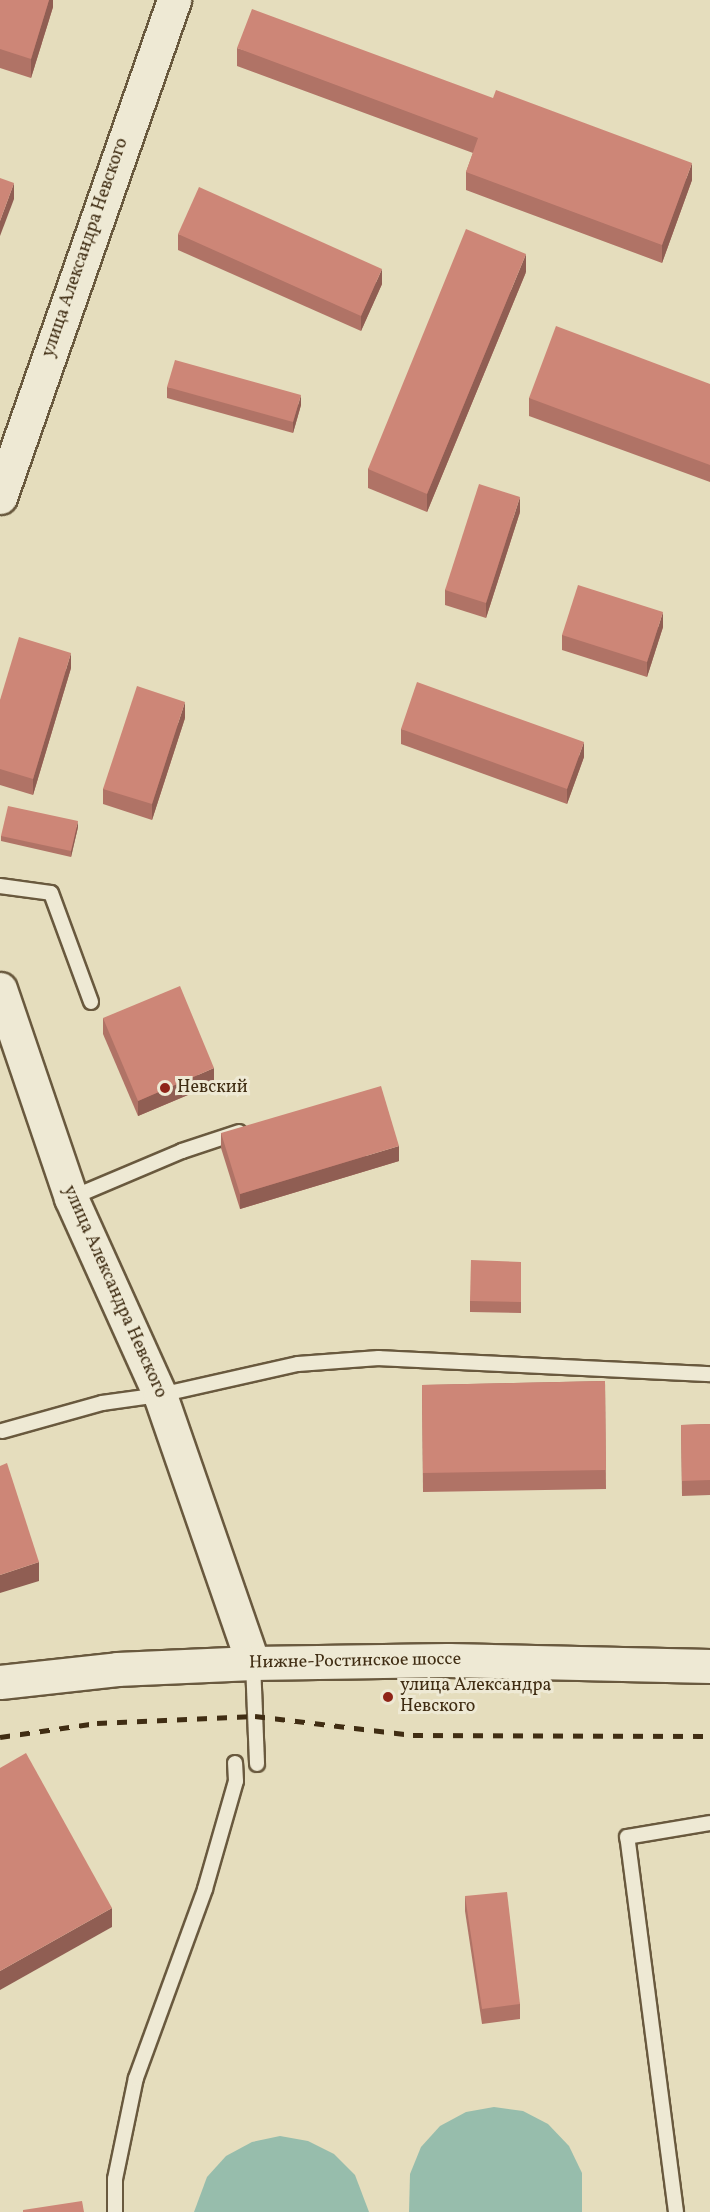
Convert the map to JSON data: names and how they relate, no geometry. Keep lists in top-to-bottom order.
{
  "streets": {
    "street": ["улица Александра Невского", "Нижне-Ростинское шоссе"]
  },
  "crossings": [
    ["улица Александра Невского", "Нижне-Ростинское шоссе"]
  ],
  "places": ["Невский", "улица Александра Невского"]
}
